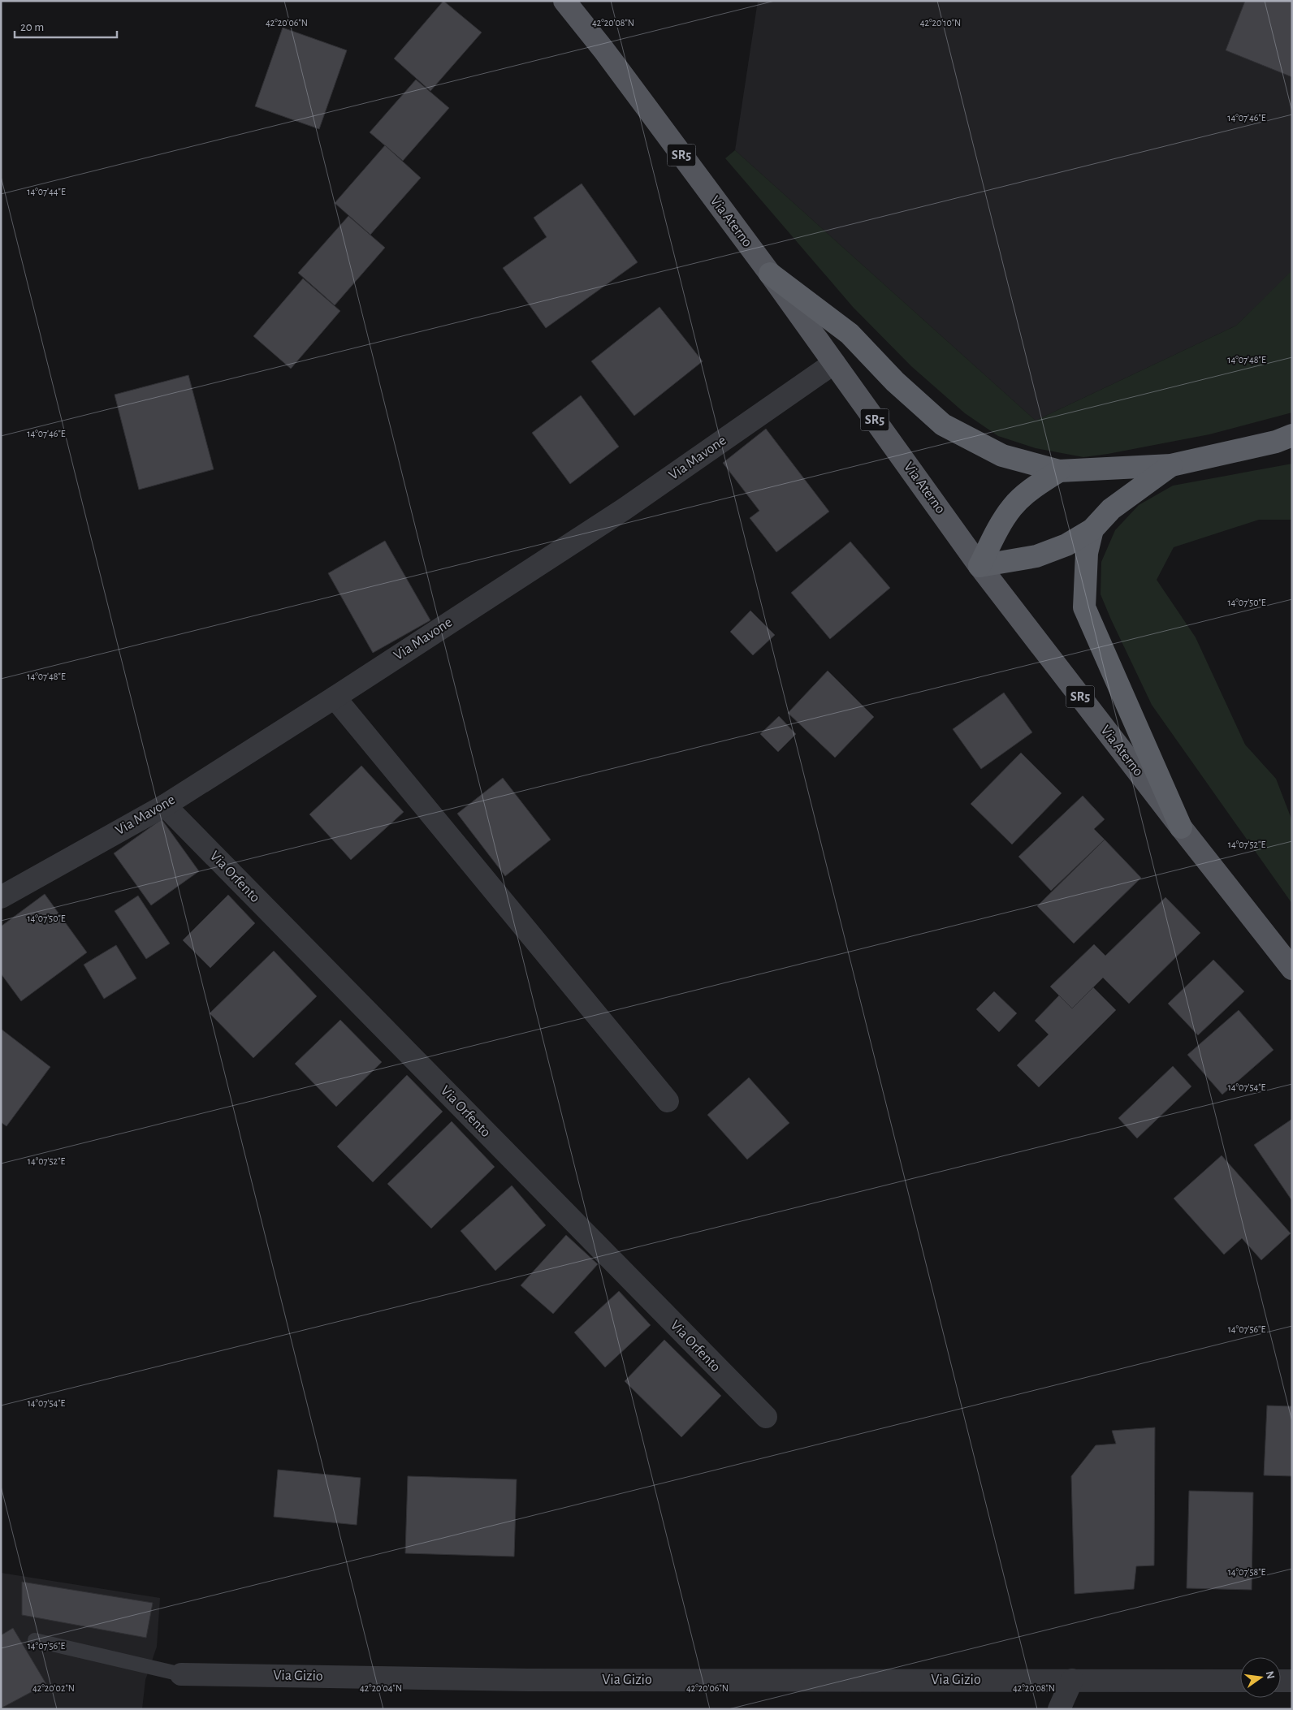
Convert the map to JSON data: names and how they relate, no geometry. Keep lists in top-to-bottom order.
{
  "streets": {
    "main road": ["SR5", "Via Aterno"],
    "street": ["Via Mavone", "Via Orfento", "Via Gizio"]
  },
  "crossings": [
    ["Via Aterno", "Via Mavone"],
    ["Via Mavone", "Via Orfento"]
  ],
  "scale_bar": "20 m",
  "north": "right",
  "coordinates": [
    "42°20'06\"N",
    "42°20'08\"N",
    "42°20'10\"N",
    "14°07'46\"E",
    "14°07'44\"E",
    "14°07'48\"E",
    "14°07'50\"E",
    "14°07'52\"E",
    "14°07'54\"E",
    "14°07'56\"E",
    "14°07'58\"E",
    "42°20'02\"N",
    "42°20'04\"N"
  ]
}
